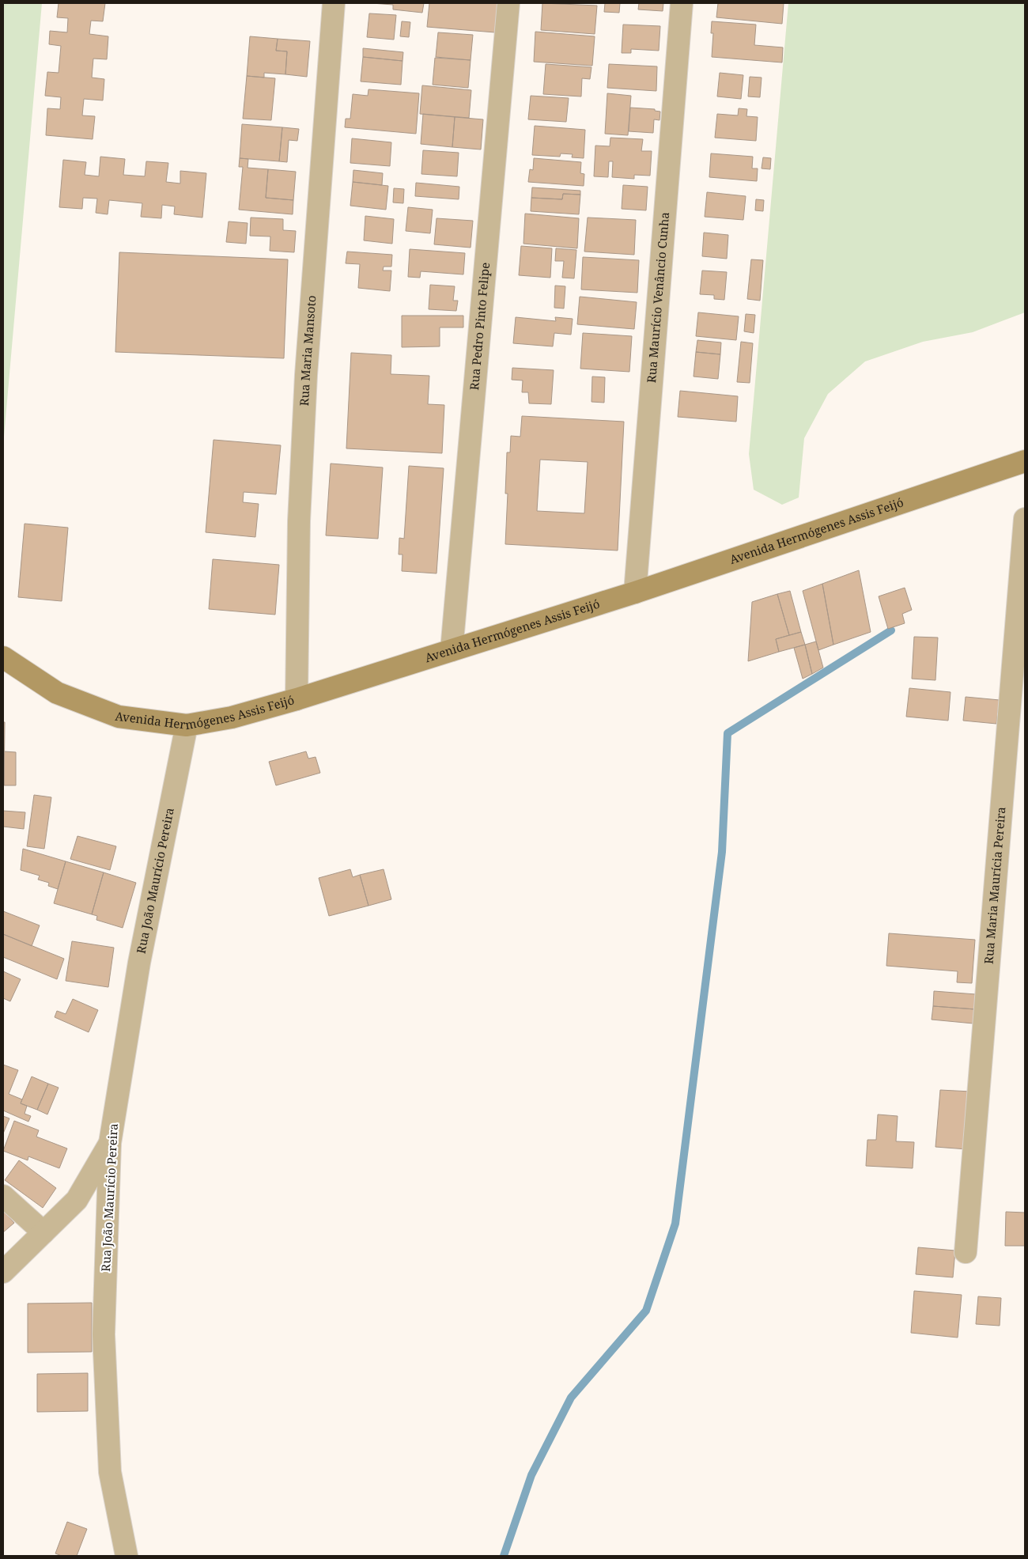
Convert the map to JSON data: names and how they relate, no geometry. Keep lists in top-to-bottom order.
{
  "streets": {
    "main road": ["Avenida Hermógenes Assis Feijó"],
    "street": [
      "Rua Maurício Venâncio Cunha",
      "Rua Pedro Pinto Felipe",
      "Rua Maria Mansoto",
      "Rua João Maurício Pereira",
      "Rua Maria Maurícia Pereira"
    ]
  },
  "crossings": [
    ["Rua Maurício Venâncio Cunha", "Avenida Hermógenes Assis Feijó"],
    ["Rua Pedro Pinto Felipe", "Avenida Hermógenes Assis Feijó"],
    ["Rua Maria Mansoto", "Avenida Hermógenes Assis Feijó"],
    ["Avenida Hermógenes Assis Feijó", "Rua João Maurício Pereira"]
  ]
}
